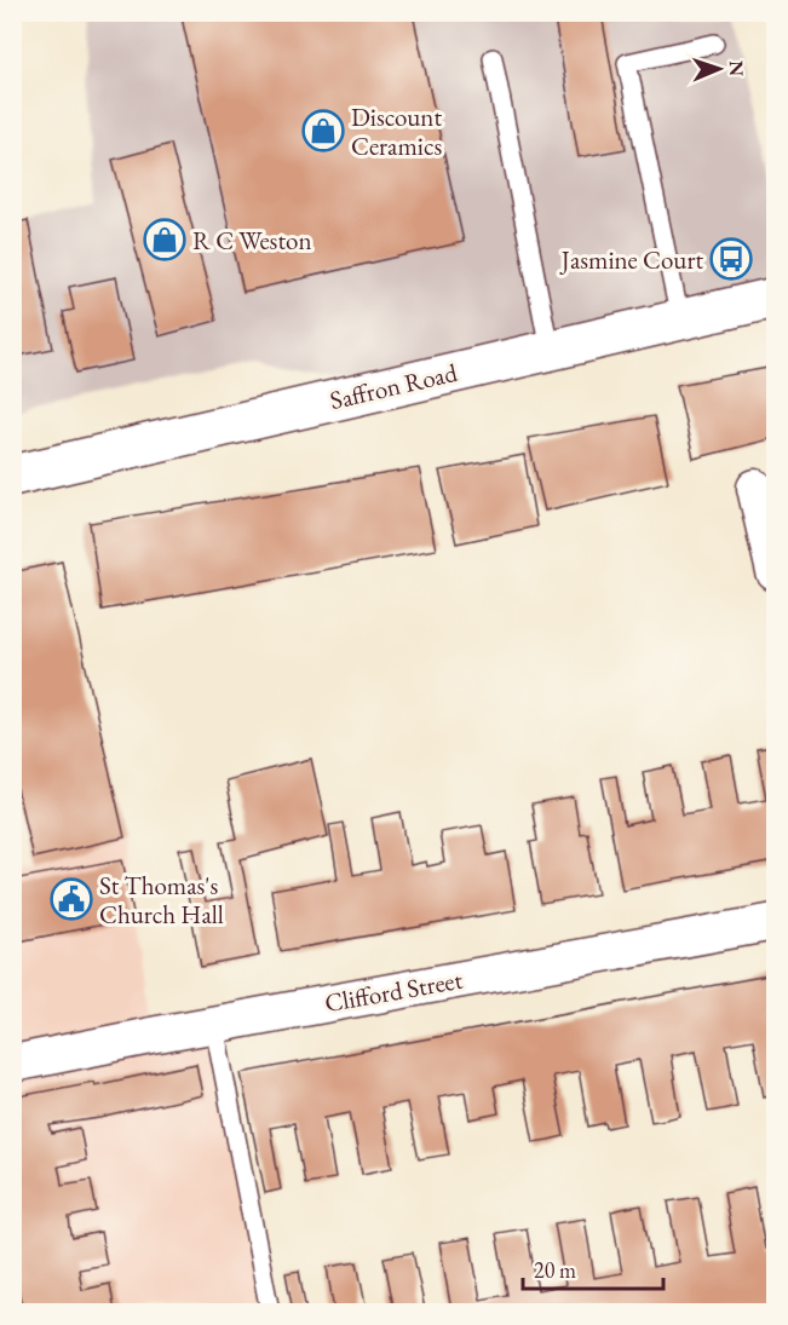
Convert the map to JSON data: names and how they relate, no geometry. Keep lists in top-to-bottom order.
{
  "streets": {
    "main road": ["Saffron Road"],
    "street": ["Clifford Street"]
  },
  "places": {
    "shop": ["Discount Ceramics", "R C Weston"],
    "bus stop": ["Jasmine Court"],
    "public building": ["St Thomas's Church Hall"]
  },
  "scale_bar": "20 m",
  "north": "right"
}
